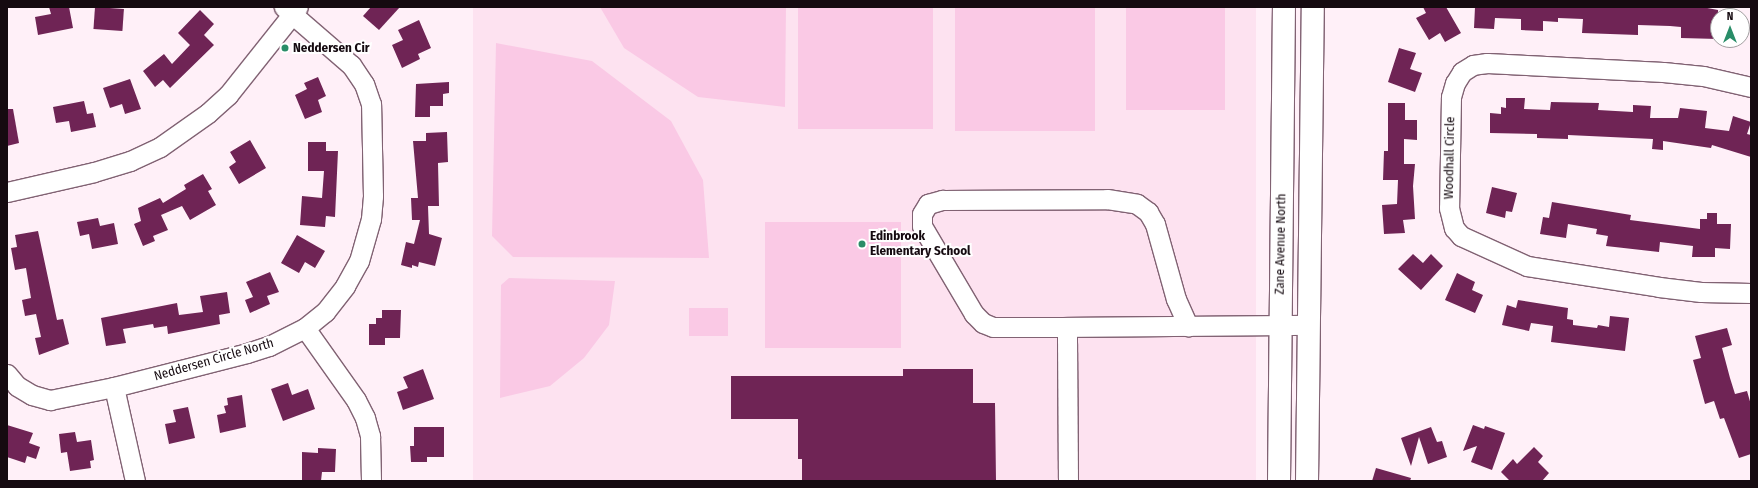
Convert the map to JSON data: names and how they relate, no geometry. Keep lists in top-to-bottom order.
{
  "streets": {
    "main road": ["Zane Avenue North"],
    "street": ["Woodhall Circle", "Neddersen Circle North"]
  },
  "places": ["Neddersen Cir", "Edinbrook Elementary School"],
  "north": "top"
}
